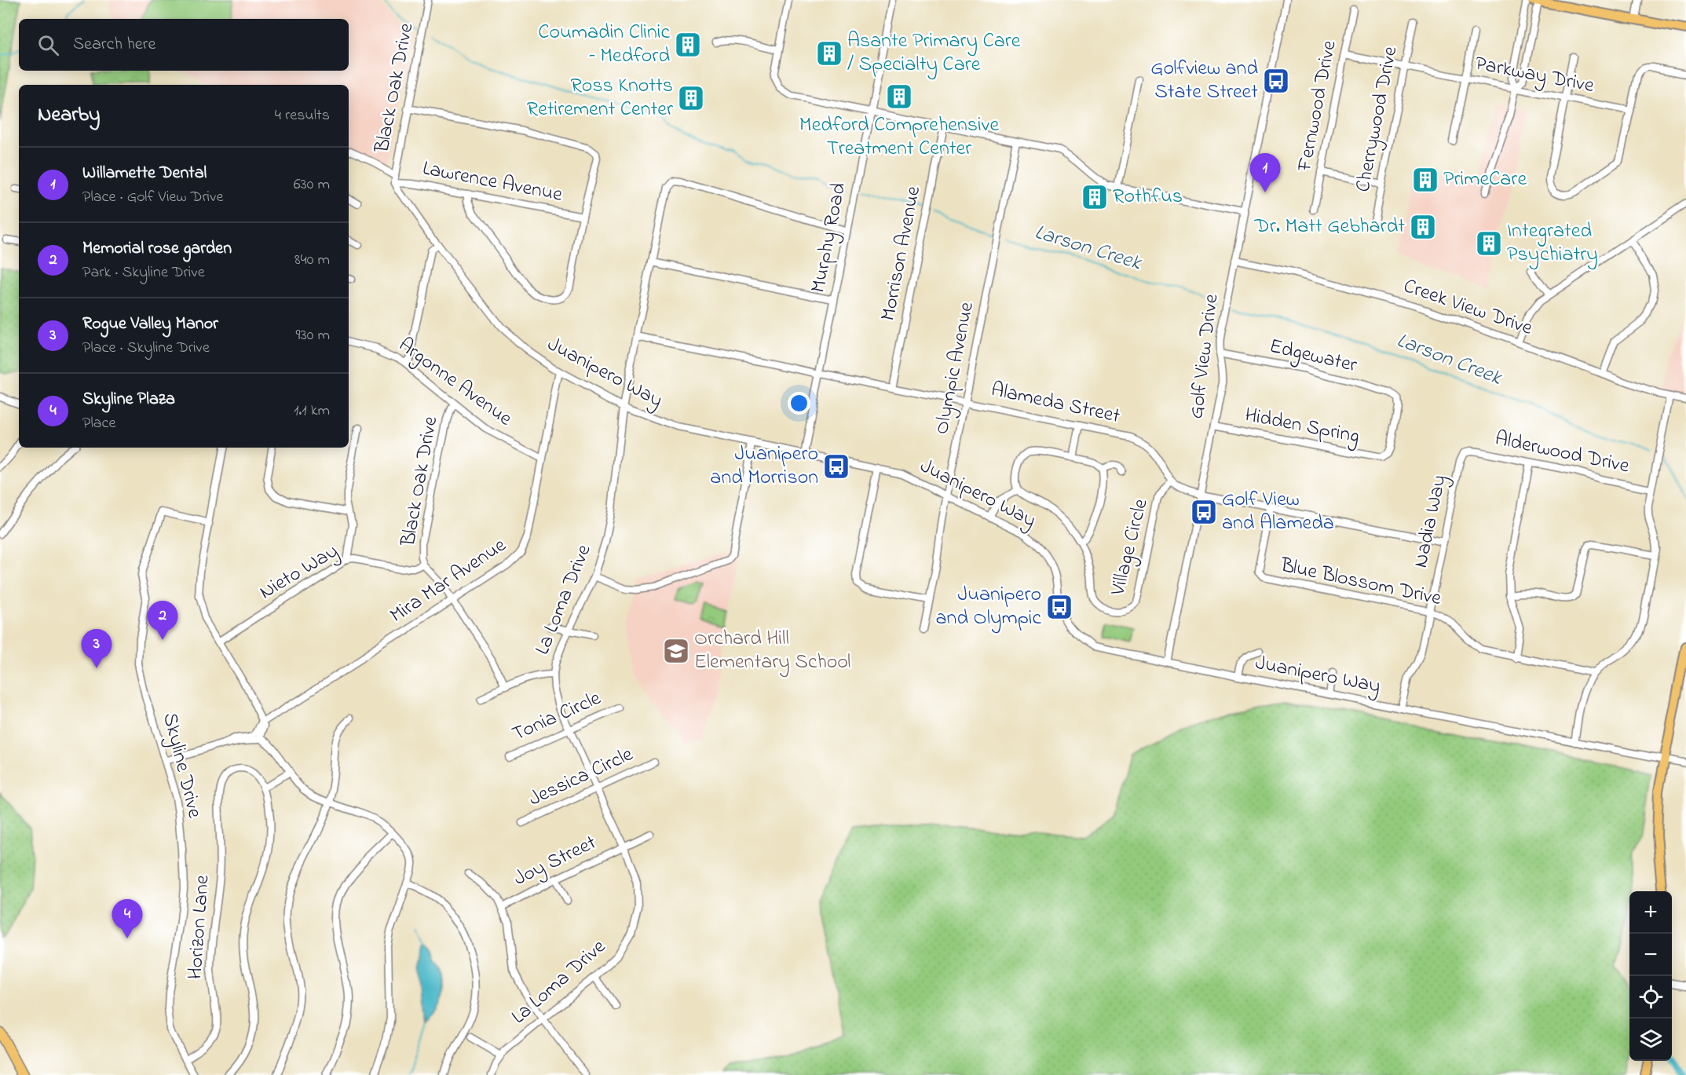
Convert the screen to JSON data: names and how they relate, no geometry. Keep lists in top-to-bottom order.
{
  "streets": {
    "street": [
      "Parkway Drive",
      "Black Oak Drive",
      "Fernwood Drive",
      "Cherrywood Drive",
      "Lawrence Avenue",
      "Murphy Road",
      "Morrison Avenue",
      "Creek View Drive",
      "Golf View Drive",
      "Edgewater",
      "Olympic Avenue",
      "Juanipero Way",
      "Argonne Avenue",
      "Alameda Street",
      "Hidden Spring",
      "Alderwood Drive",
      "Nadia Way",
      "Village Circle",
      "Nieto Way",
      "Mira Mar Avenue",
      "Blue Blossom Drive",
      "La Loma Drive",
      "Tonia Circle",
      "Skyline Drive",
      "Jessica Circle",
      "Joy Street",
      "Horizon Lane"
    ]
  },
  "crossings": [
    ["Parkway Drive", "Fernwood Drive"],
    ["Parkway Drive", "Cherrywood Drive"],
    ["Black Oak Drive", "Lawrence Avenue"],
    ["Black Oak Drive", "Juanipero Way"],
    ["Black Oak Drive", "Argonne Avenue"],
    ["Black Oak Drive", "Nieto Way"],
    ["Lawrence Avenue", "Juanipero Way"],
    ["Murphy Road", "Juanipero Way"],
    ["Murphy Road", "Alameda Street"],
    ["Murphy Road", "La Loma Drive"],
    ["Morrison Avenue", "Alameda Street"],
    ["Creek View Drive", "Golf View Drive"],
    ["Golf View Drive", "Edgewater"],
    ["Golf View Drive", "Juanipero Way"],
    ["Golf View Drive", "Hidden Spring"],
    ["Edgewater", "Hidden Spring"],
    ["Olympic Avenue", "Juanipero Way"],
    ["Olympic Avenue", "Alameda Street"],
    ["Juanipero Way", "Nadia Way"],
    ["Juanipero Way", "Mira Mar Avenue"],
    ["Juanipero Way", "La Loma Drive"],
    ["Argonne Avenue", "Mira Mar Avenue"],
    ["Alameda Street", "Village Circle"],
    ["Alameda Street", "La Loma Drive"],
    ["Alderwood Drive", "Nadia Way"],
    ["Nadia Way", "Blue Blossom Drive"],
    ["Mira Mar Avenue", "Skyline Drive"],
    ["La Loma Drive", "Tonia Circle"],
    ["La Loma Drive", "Jessica Circle"],
    ["La Loma Drive", "Joy Street"],
    ["Skyline Drive", "Horizon Lane"]
  ],
  "water": ["Larson Creek"],
  "places": {
    "building": [
      "Coumadin Clinic – Medford",
      "Asante Primary Care / Specialty Care",
      "Medford Comprehensive Treatment Center",
      "Ross Knotts Retirement Center",
      "PrimeCare",
      "Rothfus",
      "Dr. Matt Gebhardt",
      "Integrated Psychiatry"
    ],
    "bus stop": [
      "Golfview and State Street",
      "Juanipero and Morrison",
      "Golf View and Alameda",
      "Juanipero and Olympic"
    ],
    "school or university": ["Orchard Hill Elementary School"]
  },
  "page": {
    "search": "Search here",
    "heading": ["Nearby", "4 results"],
    "list": [
      {
        "mark": "1",
        "name": "Willamette Dental",
        "note": "Place · Golf View Drive",
        "value": "630 m"
      },
      {
        "mark": "2",
        "name": "Memorial rose garden",
        "note": "Park · Skyline Drive",
        "value": "840 m"
      },
      {
        "mark": "3",
        "name": "Rogue Valley Manor",
        "note": "Place · Skyline Drive",
        "value": "930 m"
      },
      {
        "mark": "4",
        "name": "Skyline Plaza",
        "note": "Place",
        "value": "1.1 km"
      }
    ],
    "pins": [
      "1",
      "2",
      "3",
      "4"
    ],
    "map_buttons": ["+", "−"]
  }
}
